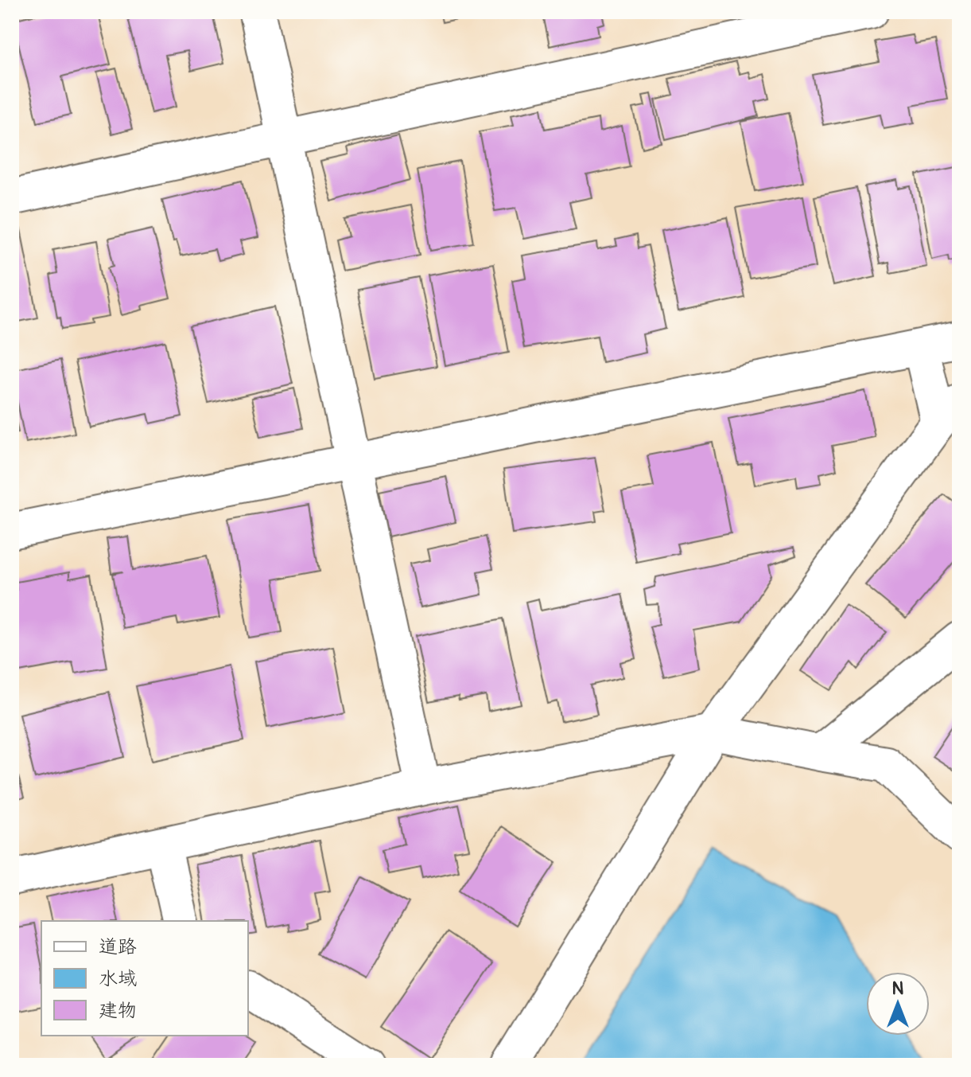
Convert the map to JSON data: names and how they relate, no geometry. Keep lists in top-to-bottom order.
{
  "legend": ["道路", "水域", "建物"],
  "north": "top"
}
